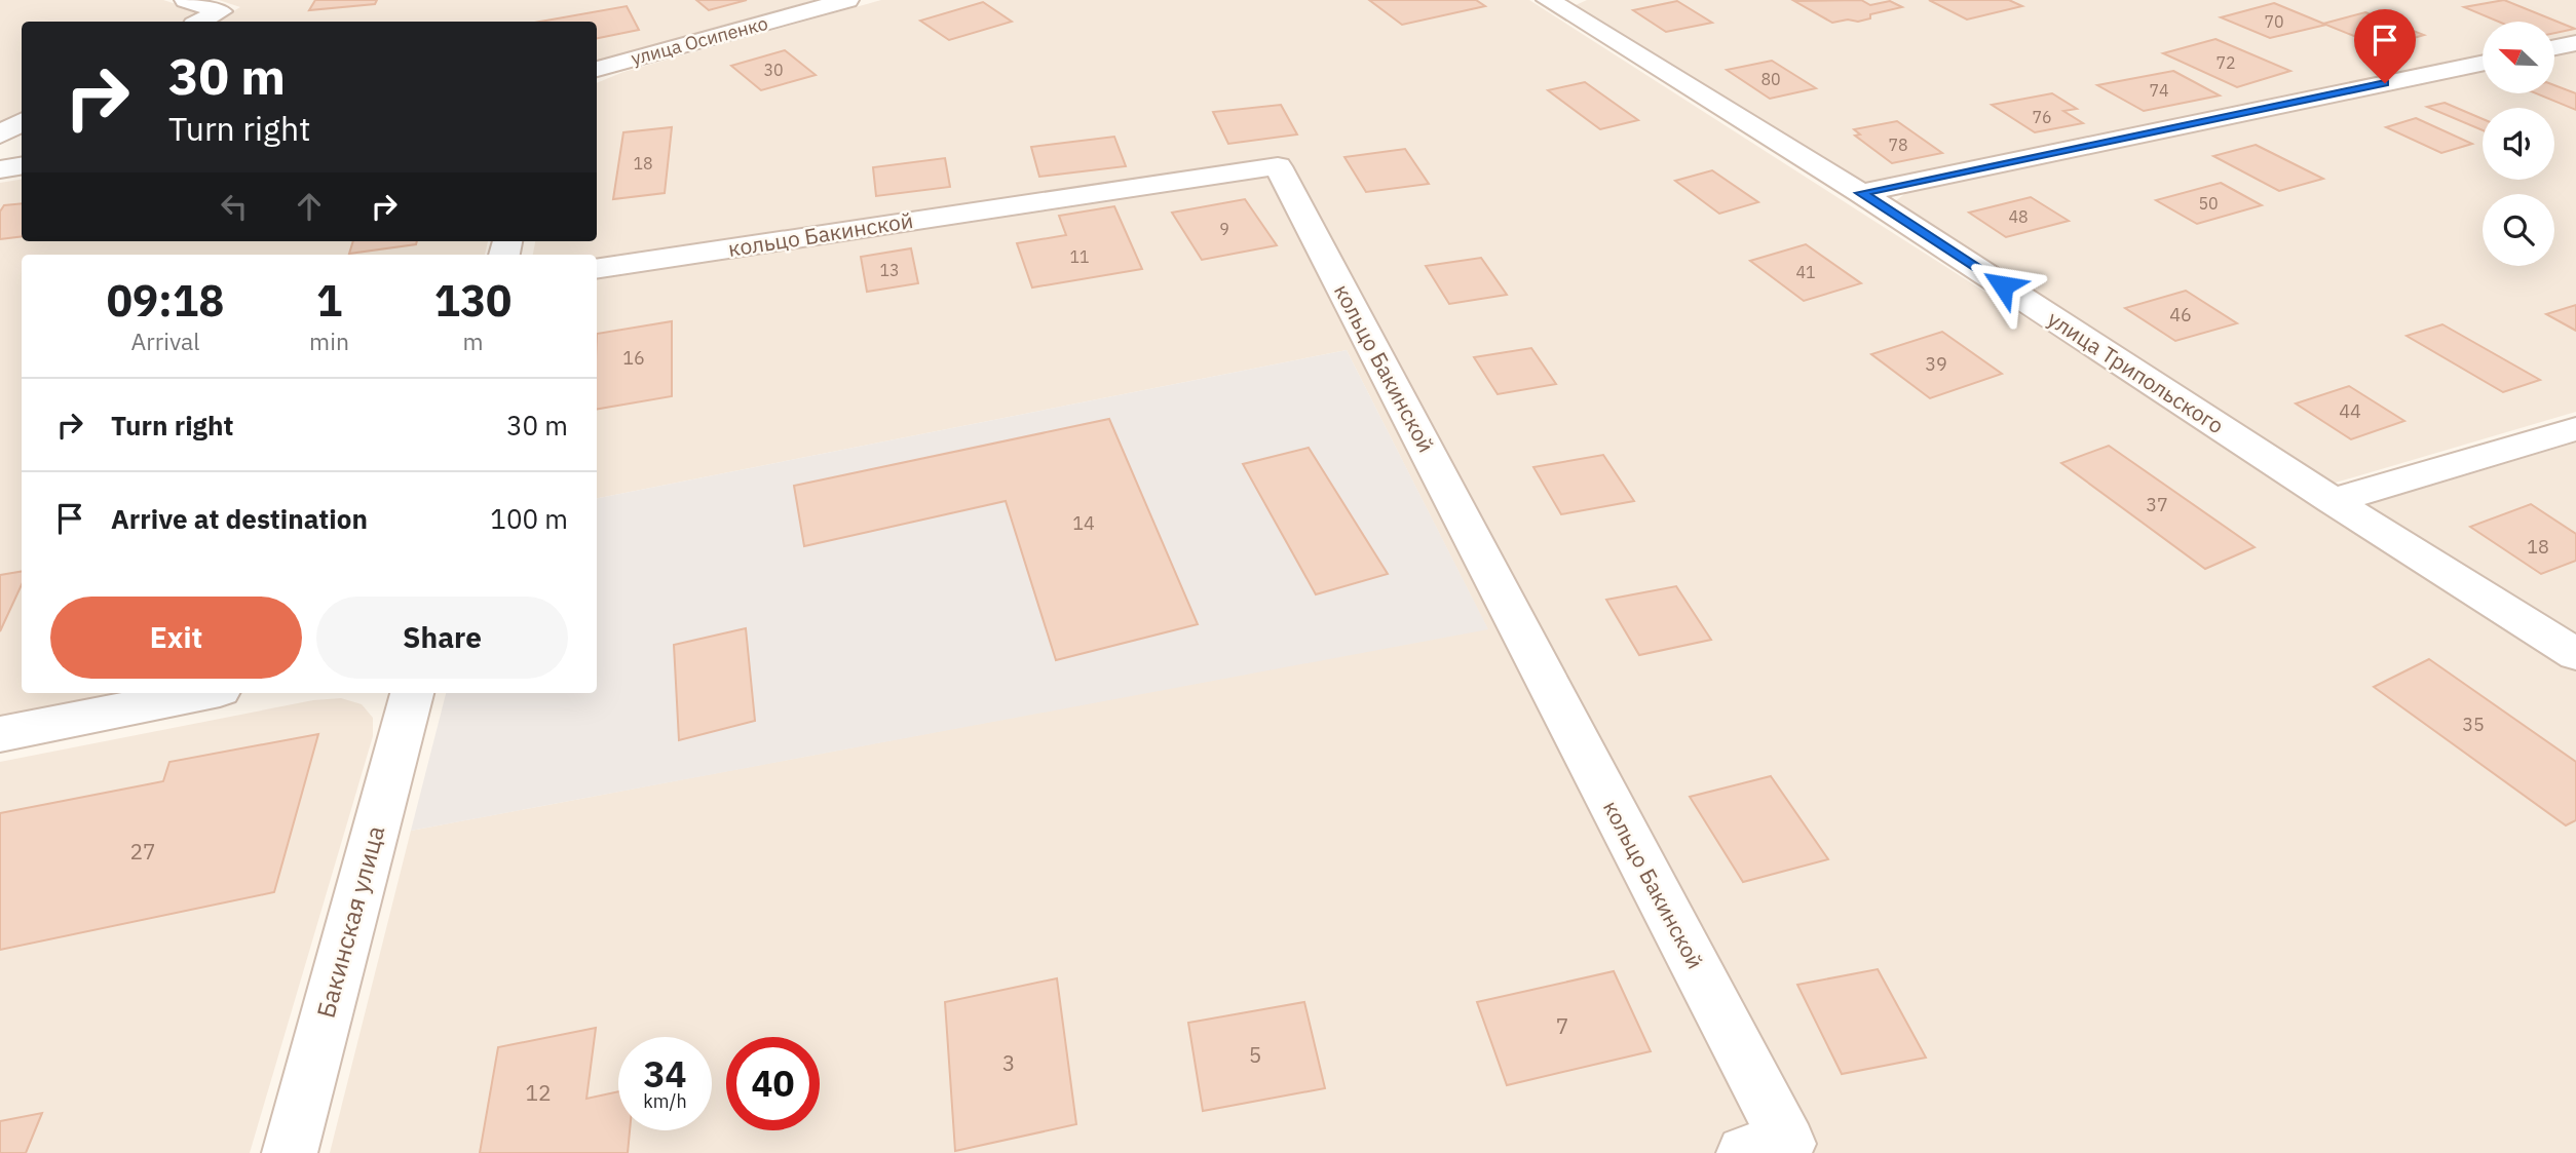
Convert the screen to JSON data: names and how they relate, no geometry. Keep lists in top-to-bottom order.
{
  "streets": {
    "street": [
      "улица Осипенко",
      "кольцо Бакинской",
      "улица Трипольского",
      "Бакинская улица"
    ]
  },
  "house_numbers": [
    "70",
    "72",
    "30",
    "80",
    "74",
    "76",
    "78",
    "18",
    "50",
    "48",
    "9",
    "11",
    "13",
    "41",
    "46",
    "16",
    "39",
    "44",
    "37",
    "14",
    "18",
    "35",
    "27",
    "7",
    "5",
    "3",
    "12"
  ],
  "north": "top left",
  "page": {
    "turn": ["30 m", "Turn right"],
    "eta": [
      "09:18",
      "Arrival",
      "1",
      "min",
      "130",
      "m"
    ],
    "list": [
      {
        "name": "Turn right",
        "value": "30 m"
      },
      {
        "name": "Arrive at destination",
        "value": "100 m"
      }
    ],
    "buttons": ["Exit", "Share"],
    "speed": "34 km/h",
    "limit": "40"
  }
}
